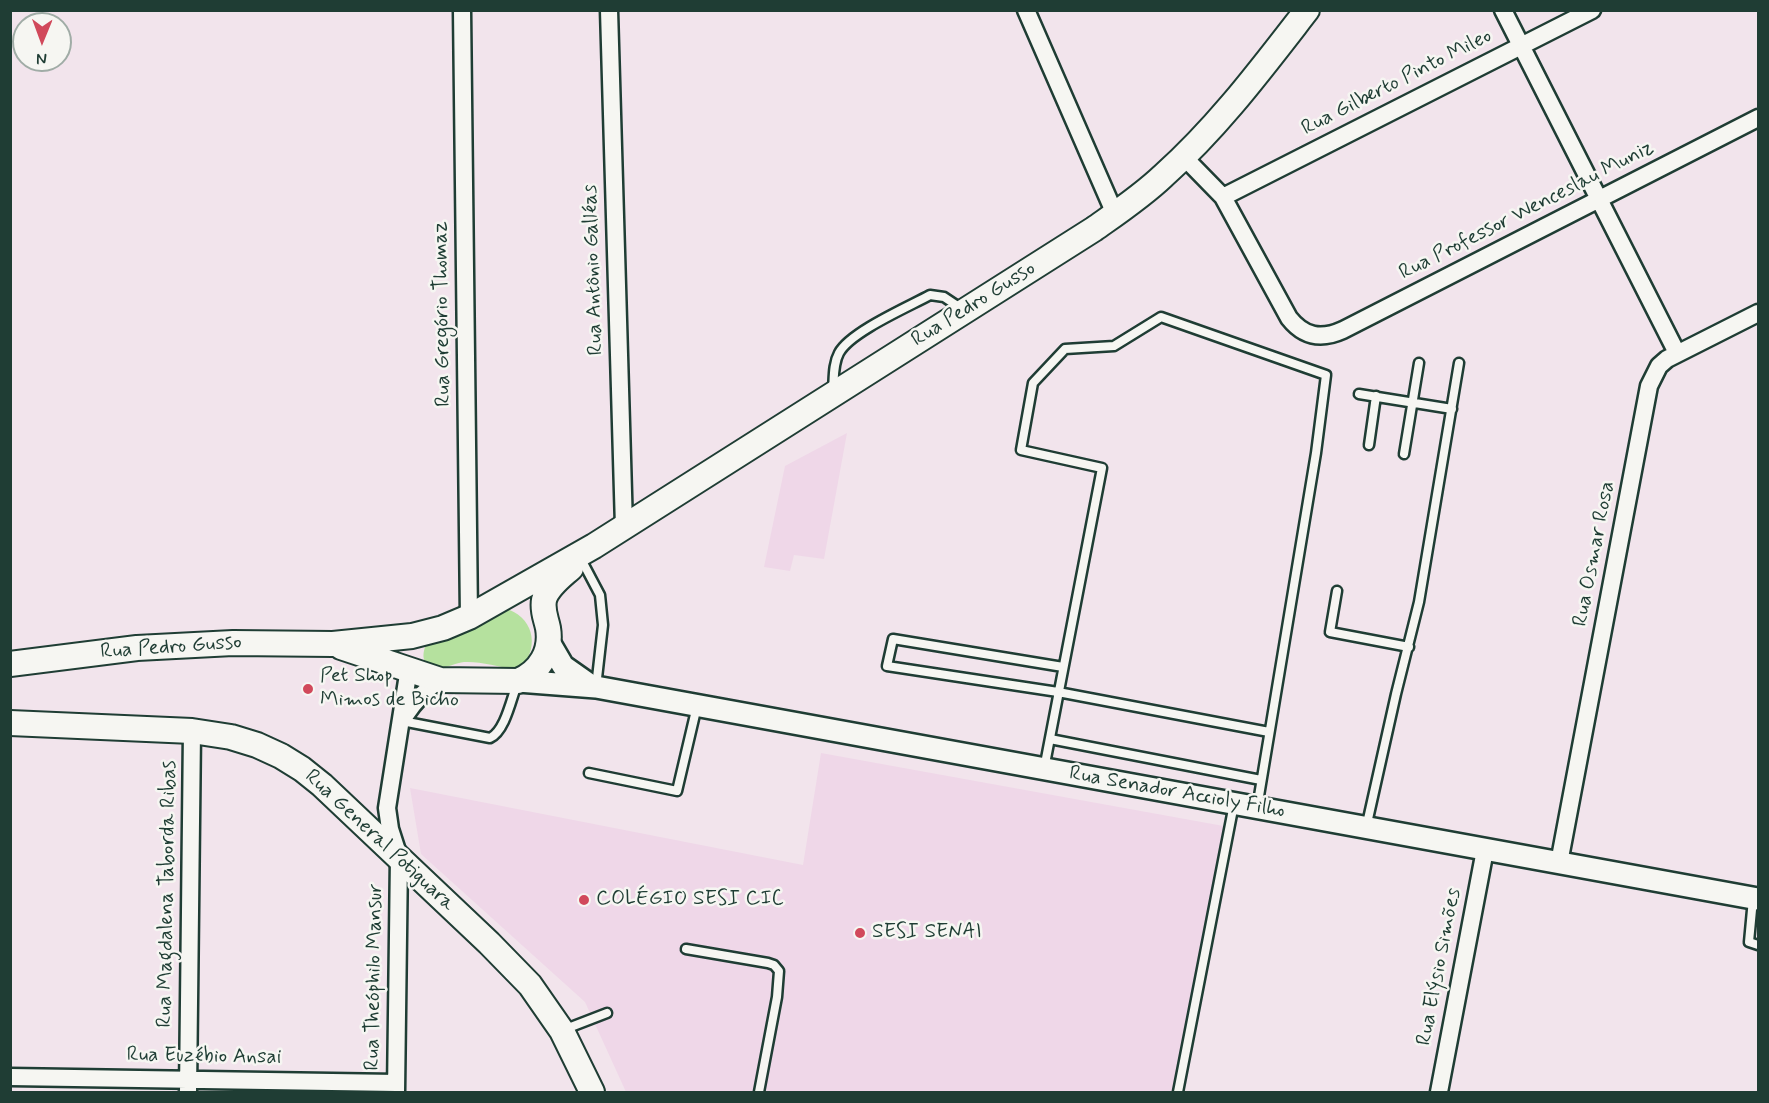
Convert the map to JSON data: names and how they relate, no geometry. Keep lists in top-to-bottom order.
{
  "streets": {
    "main road": ["Rua Pedro Gusso", "Rua General Potiguara"],
    "street": [
      "Rua Gilberto Pinto Mileo",
      "Rua Professor Wenceslau Muniz",
      "Rua Antônio Galléas",
      "Rua Gregório Thomaz",
      "Rua Osmar Rosa",
      "Rua Senador Accioly Filho",
      "Rua Magdalena Taborda Ribas",
      "Rua Elýsio Simões",
      "Rua Theóphilo Mansur",
      "Rua Euzébio Ansai"
    ]
  },
  "crossings": [
    ["Rua Gilberto Pinto Mileo", "Rua Professor Wenceslau Muniz"],
    ["Rua Antônio Galléas", "Rua Pedro Gusso"],
    ["Rua Pedro Gusso", "Rua Gregório Thomaz"],
    ["Rua Pedro Gusso", "Rua Senador Accioly Filho"],
    ["Rua Pedro Gusso", "Rua Theóphilo Mansur"],
    ["Rua Osmar Rosa", "Rua Senador Accioly Filho"],
    ["Rua Senador Accioly Filho", "Rua Elýsio Simões"],
    ["Rua General Potiguara", "Rua Magdalena Taborda Ribas"],
    ["Rua General Potiguara", "Rua Theóphilo Mansur"],
    ["Rua Magdalena Taborda Ribas", "Rua Euzébio Ansai"],
    ["Rua Theóphilo Mansur", "Rua Euzébio Ansai"]
  ],
  "places": ["Pet Shop Mimos de Bicho", "COLÉGIO SESI CIC", "SESI SENAI"],
  "north": "bottom"
}
